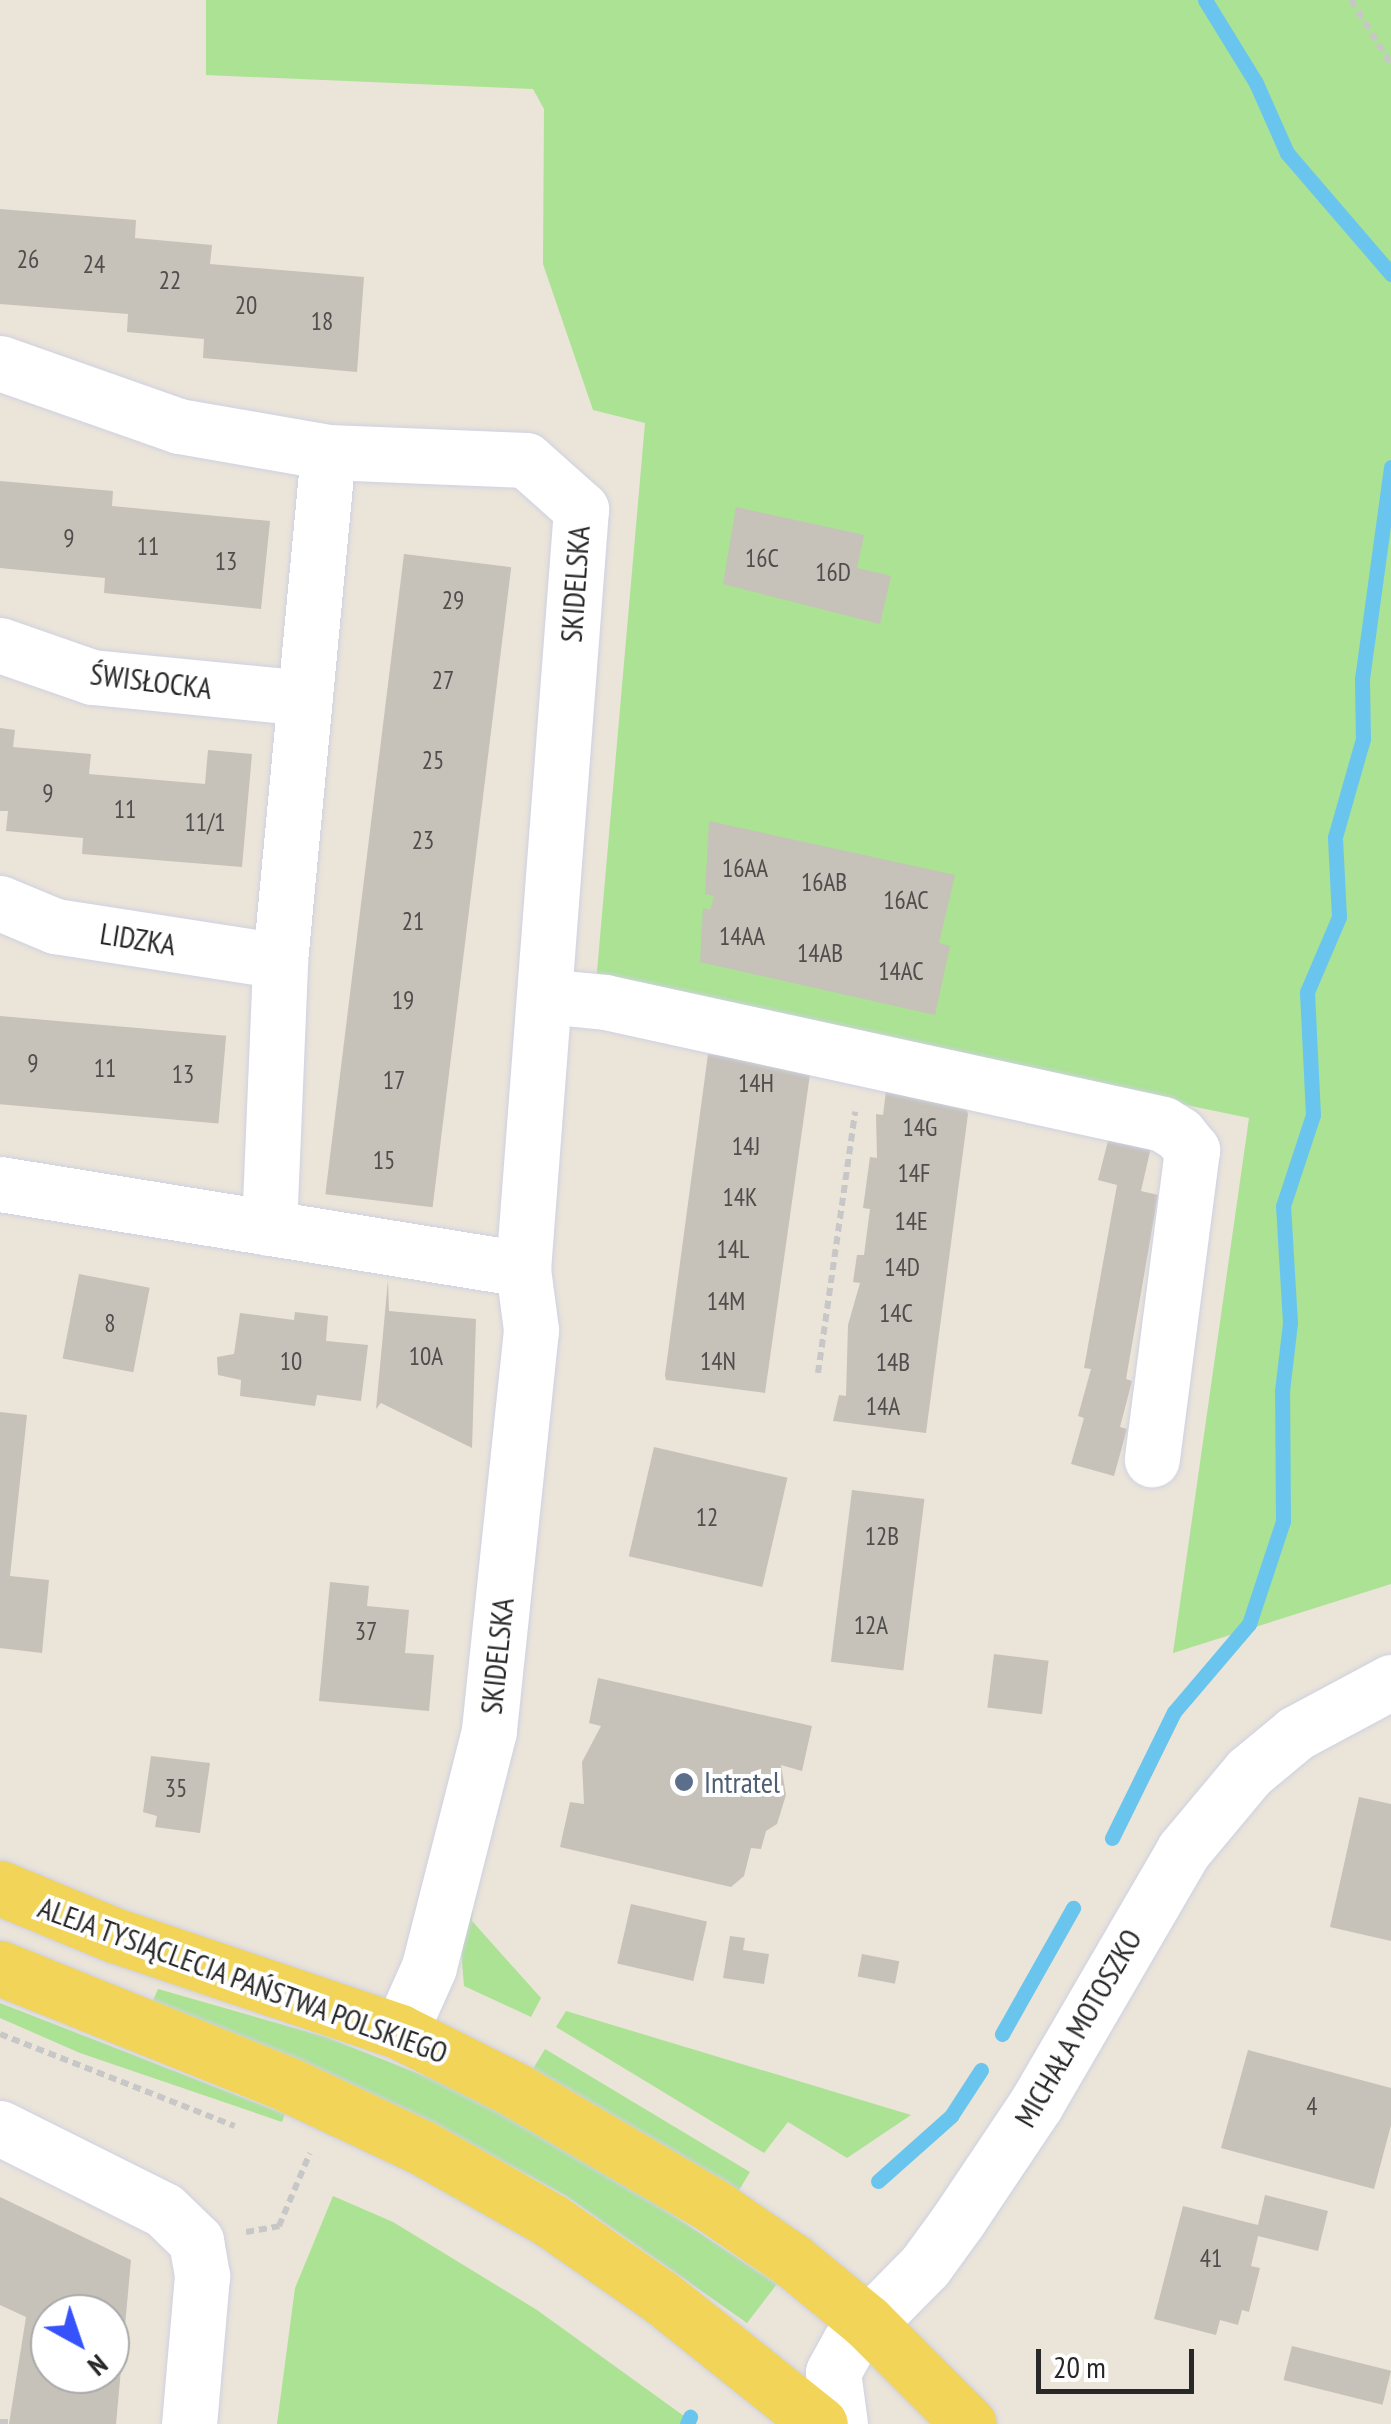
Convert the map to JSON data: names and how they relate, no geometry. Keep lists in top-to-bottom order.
{
  "streets": {
    "main road": ["ALEJA TYSIĄCLECIA PAŃSTWA POLSKIEGO"],
    "street": [
      "SKIDELSKA",
      "ŚWISŁOCKA",
      "LIDZKA",
      "MICHAŁA MOTOSZKO"
    ]
  },
  "crossings": [
    ["SKIDELSKA", "ALEJA TYSIĄCLECIA PAŃSTWA POLSKIEGO"],
    ["ALEJA TYSIĄCLECIA PAŃSTWA POLSKIEGO", "MICHAŁA MOTOSZKO"]
  ],
  "places": ["Intratel"],
  "house_numbers": [
    "26",
    "24",
    "22",
    "20",
    "18",
    "9",
    "11",
    "16C",
    "13",
    "16D",
    "29",
    "27",
    "25",
    "9",
    "11",
    "11/1",
    "23",
    "16AA",
    "16AB",
    "16AC",
    "21",
    "14AA",
    "14AB",
    "14AC",
    "19",
    "9",
    "11",
    "13",
    "17",
    "14H",
    "14G",
    "14J",
    "15",
    "14F",
    "14K",
    "14E",
    "14L",
    "14D",
    "14M",
    "14C",
    "8",
    "10A",
    "10",
    "14N",
    "14B",
    "14A",
    "12",
    "12B",
    "12A",
    "37",
    "35",
    "4",
    "41"
  ],
  "scale_bar": "20 m",
  "north": "bottom right"
}
